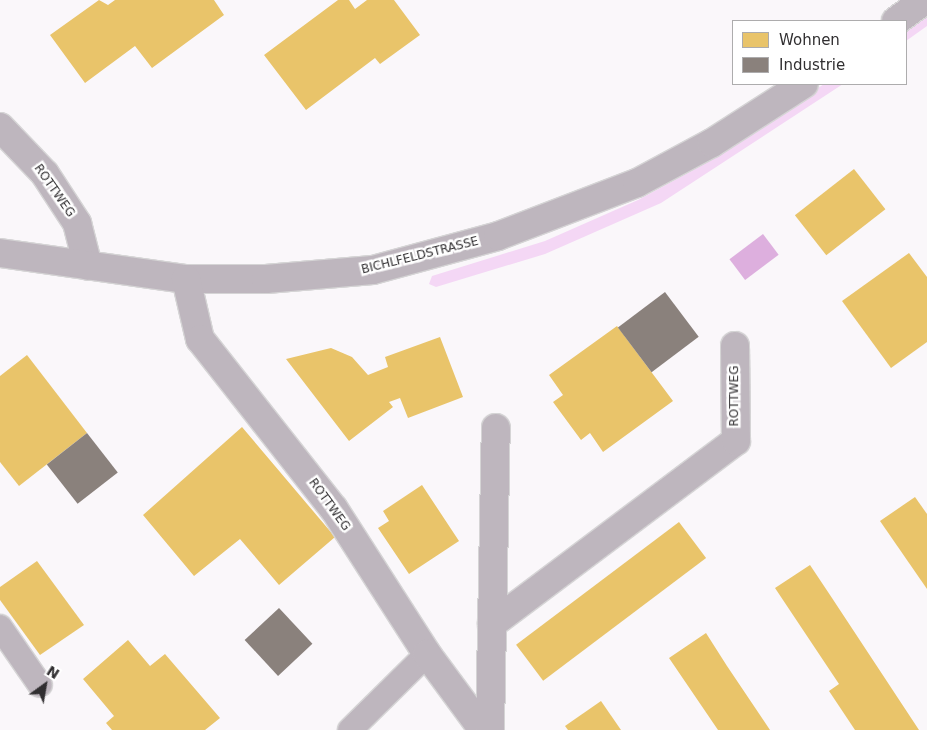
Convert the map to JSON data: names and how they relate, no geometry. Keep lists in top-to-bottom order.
{
  "streets": {
    "street": ["ROTTWEG", "BICHLFELDSTRASSE"]
  },
  "crossings": [
    ["ROTTWEG", "BICHLFELDSTRASSE"]
  ],
  "legend": ["Wohnen", "Industrie"],
  "north": "top right"
}
